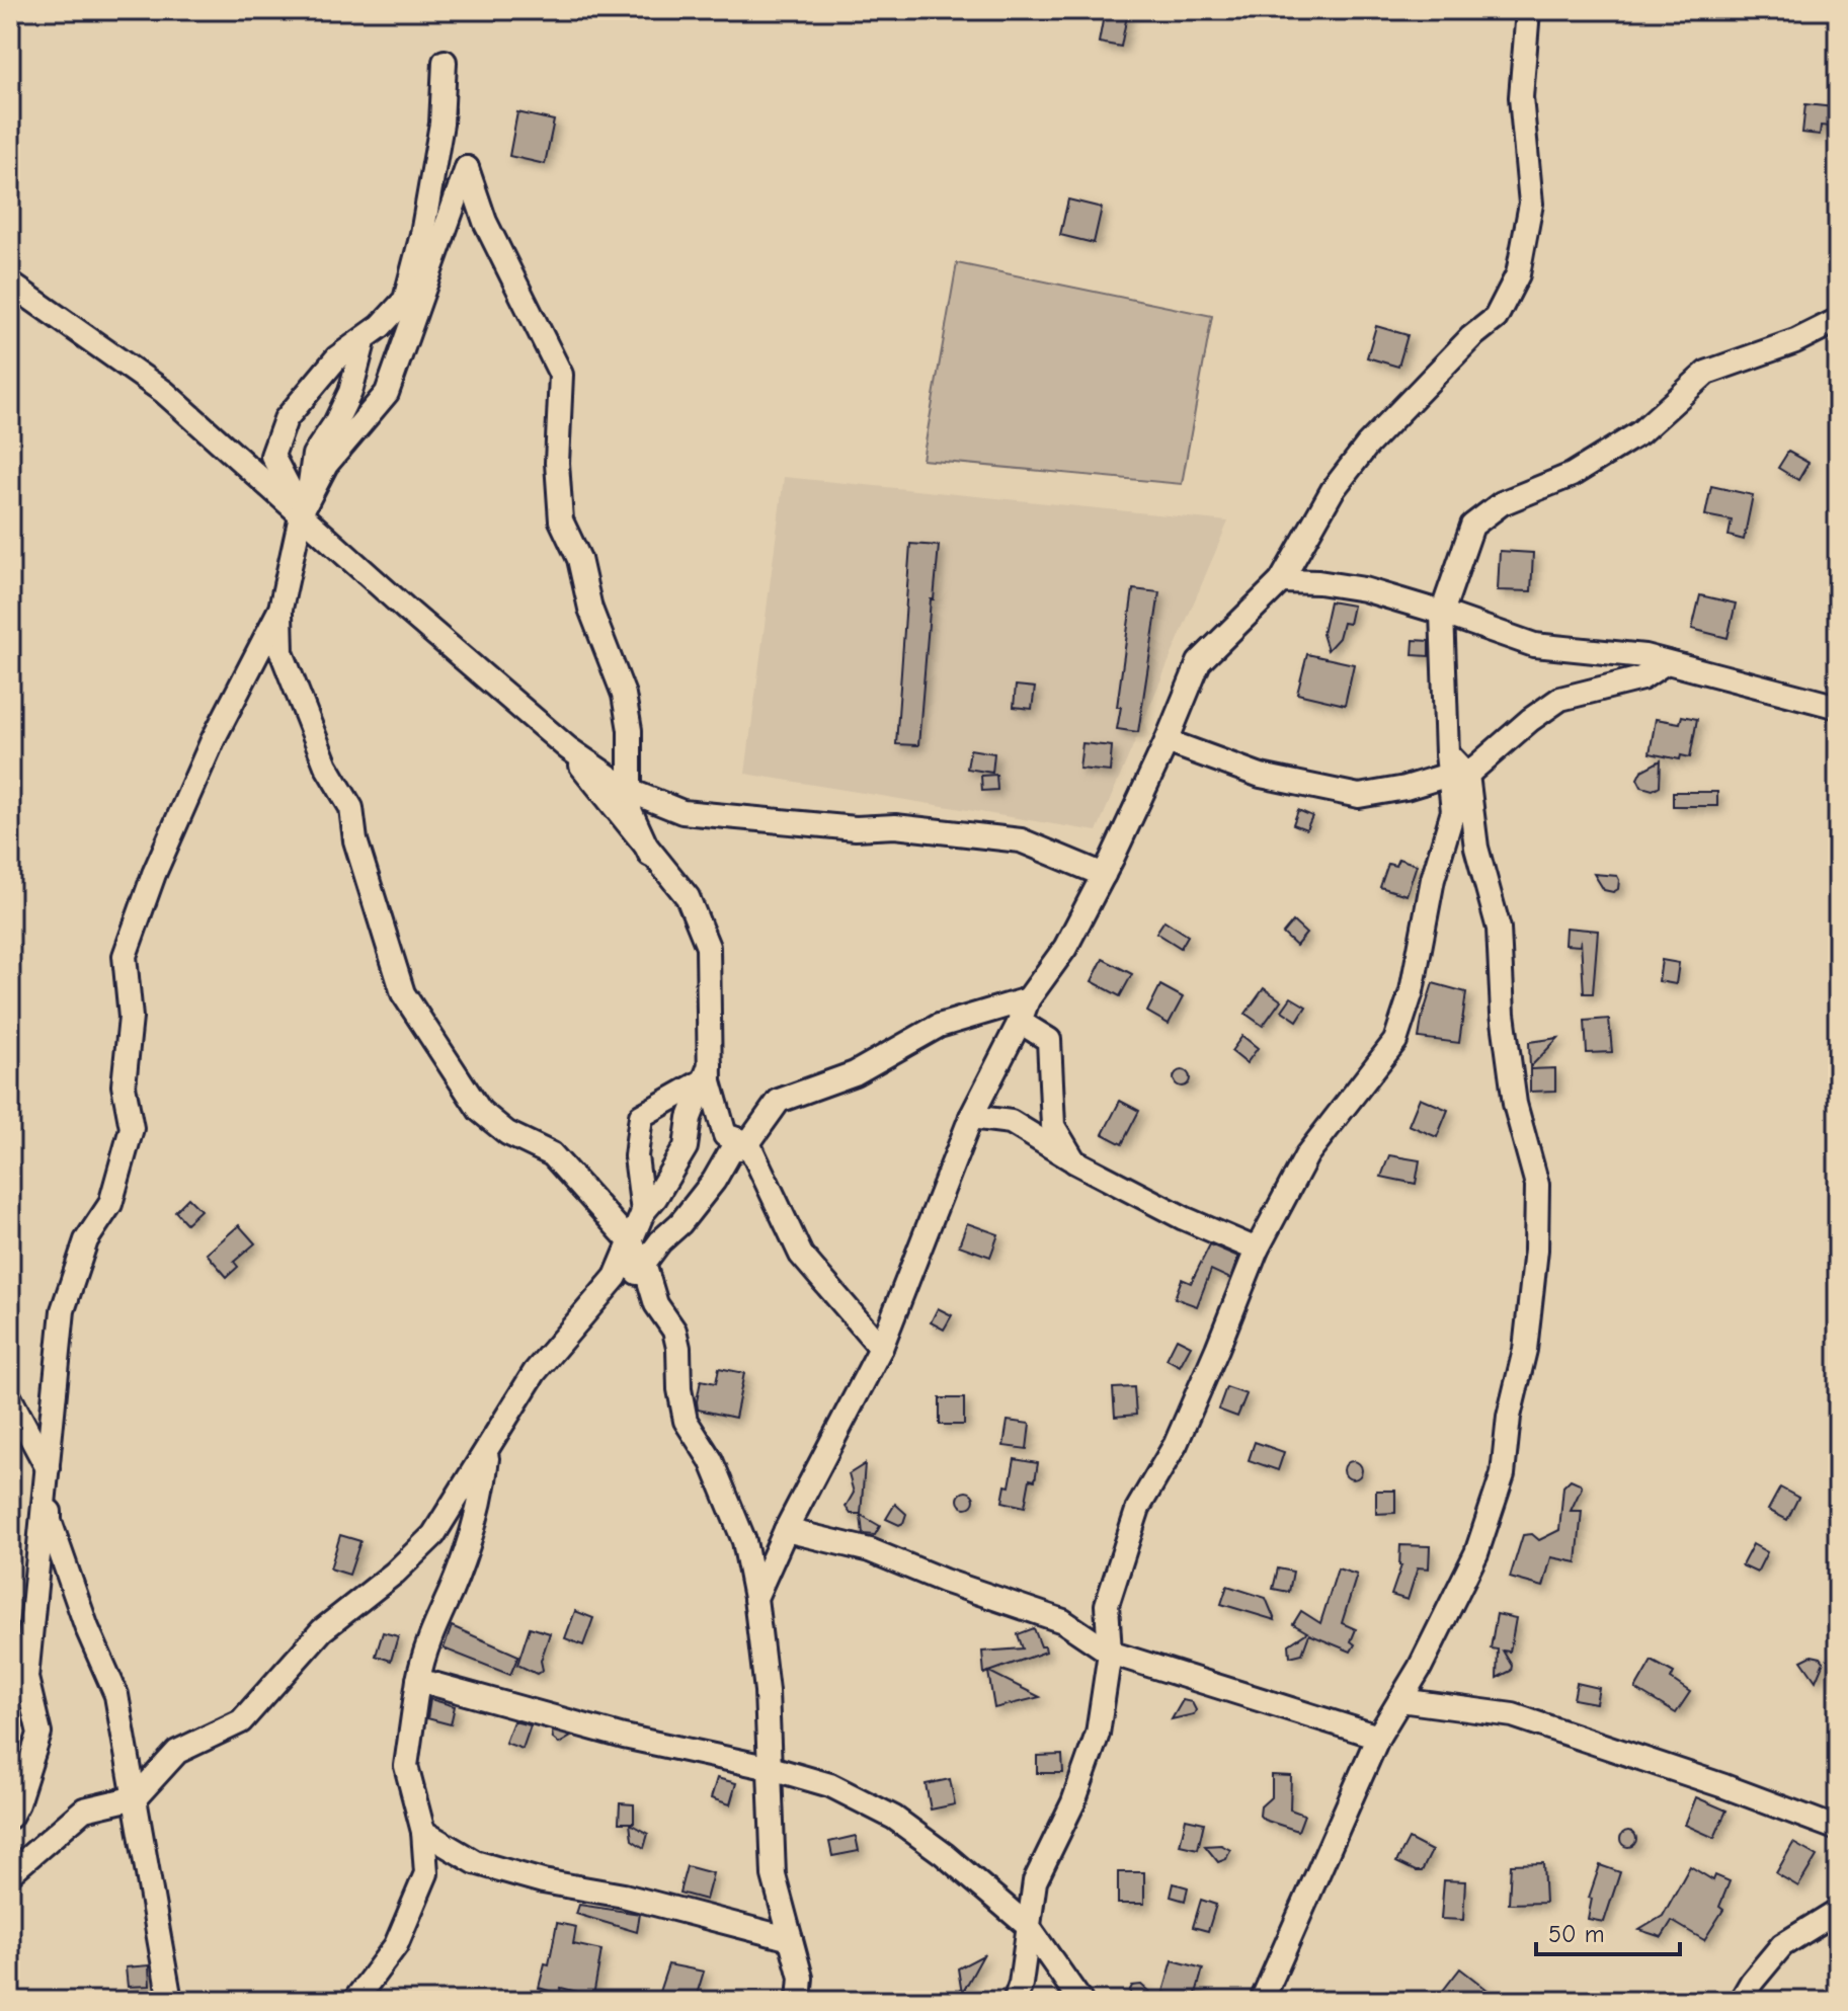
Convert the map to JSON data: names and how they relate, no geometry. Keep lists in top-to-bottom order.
{
  "scale_bar": "50 m"
}
